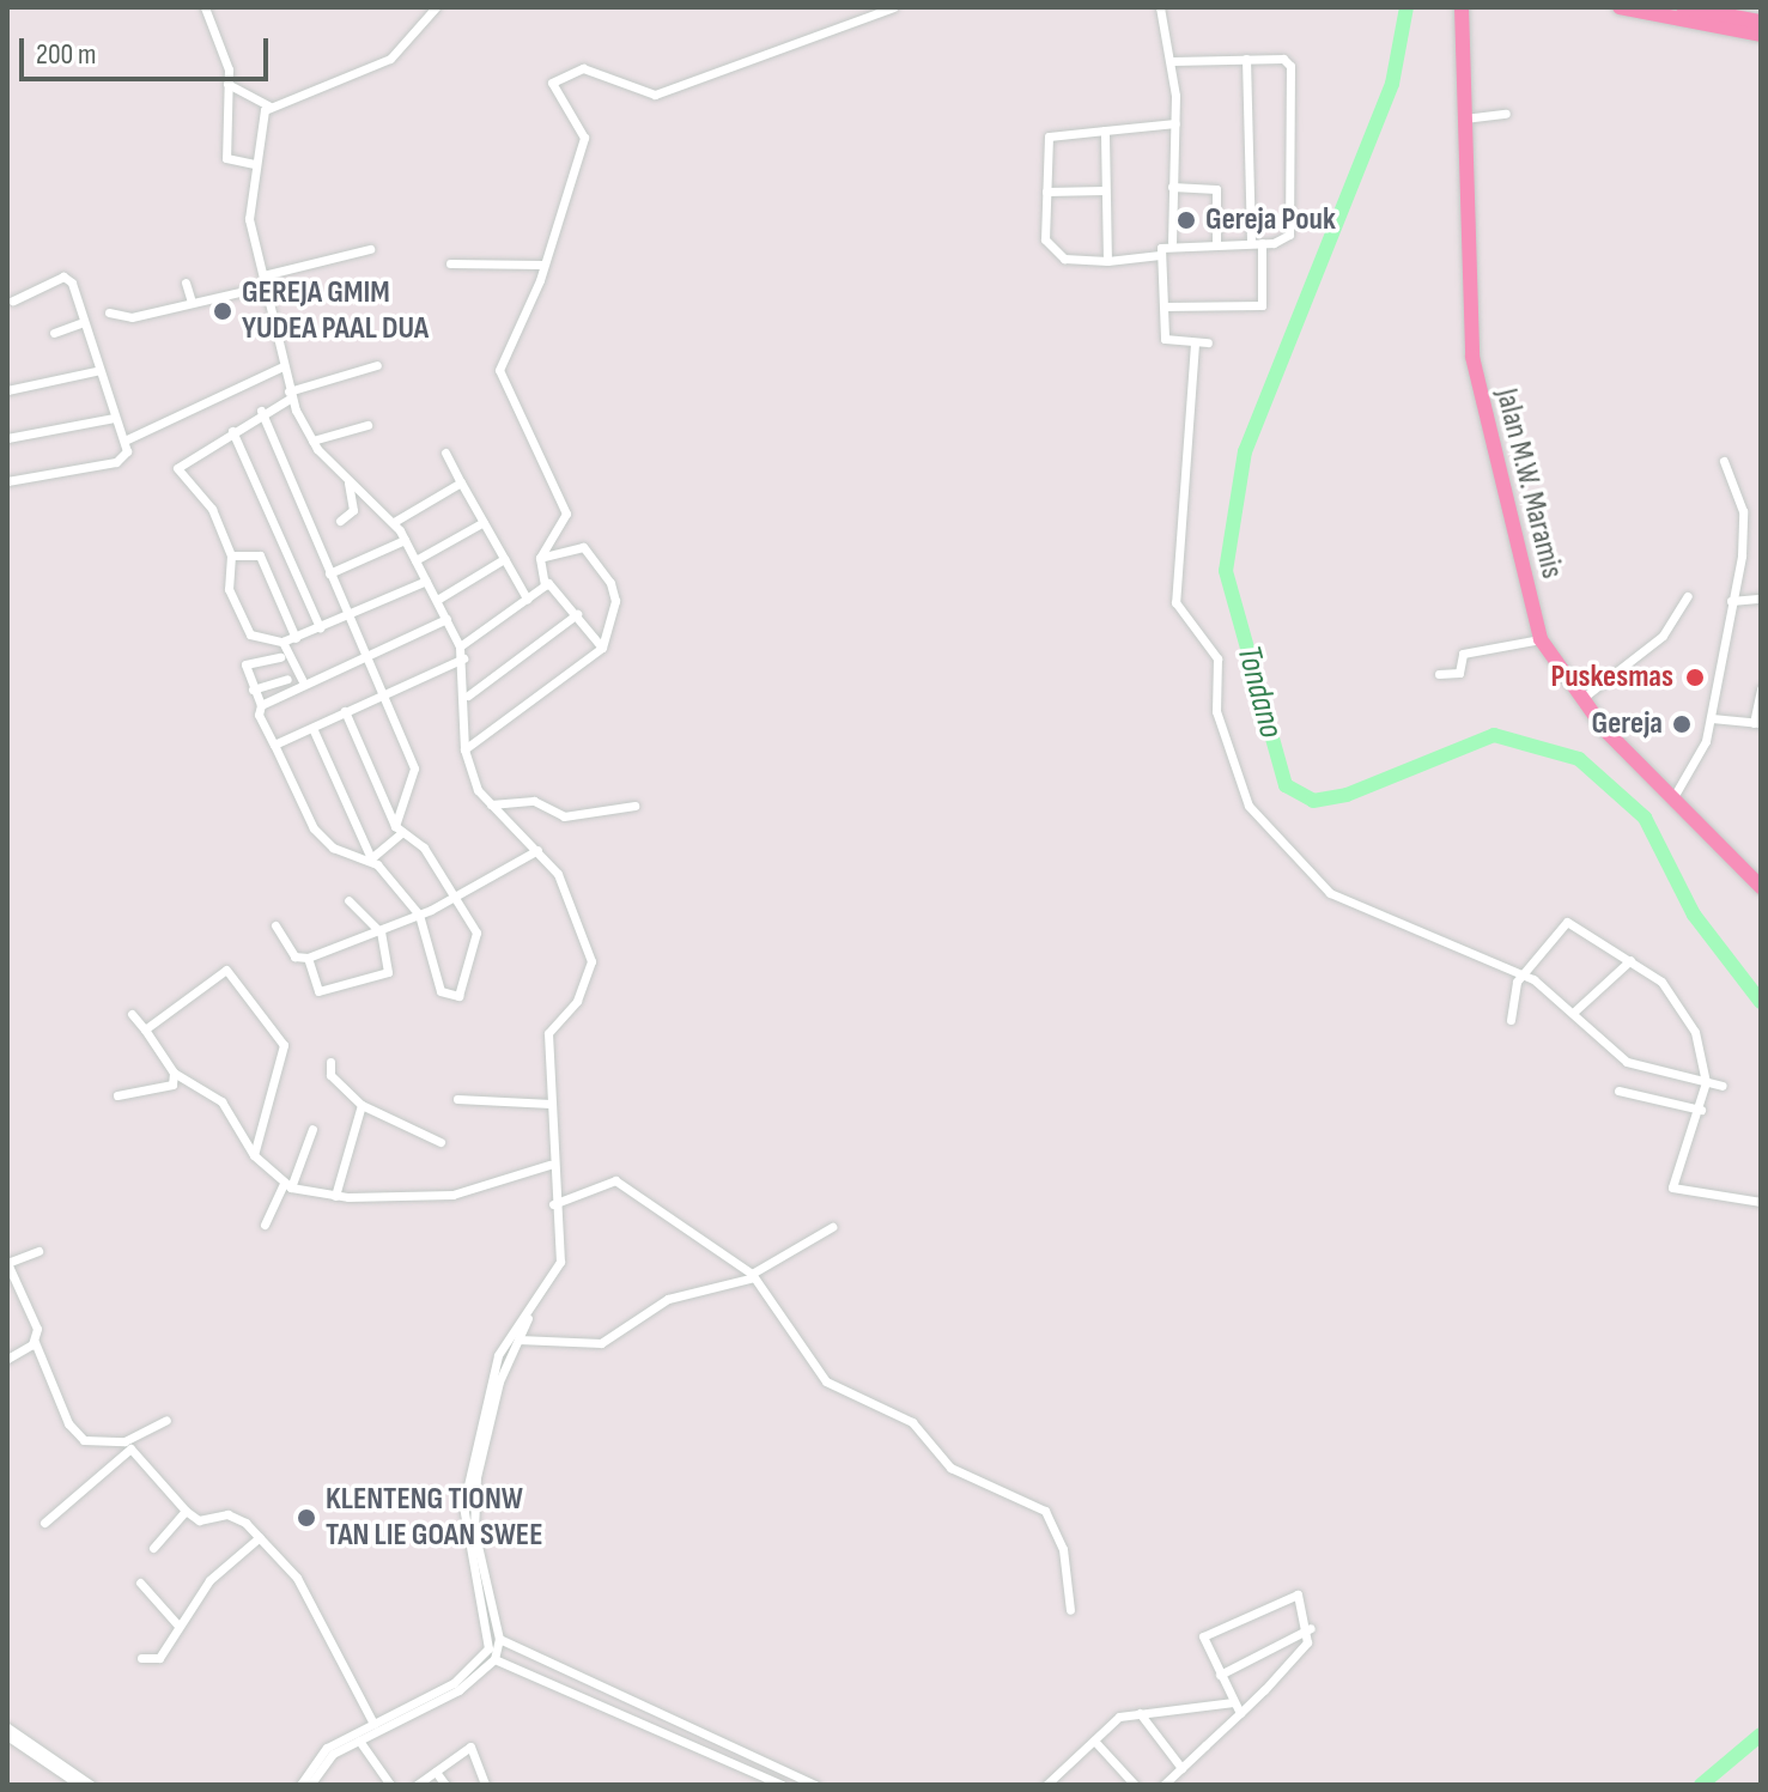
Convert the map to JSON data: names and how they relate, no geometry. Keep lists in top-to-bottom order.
{
  "streets": {
    "highway": ["Jalan M.W. Maramis"]
  },
  "water": ["Tondano"],
  "places": [
    "Gereja Pouk",
    "GEREJA GMIM YUDEA PAAL DUA",
    "Puskesmas",
    "Gereja",
    "KLENTENG TIONW TAN LIE GOAN SWEE"
  ],
  "scale_bar": "200 m"
}
